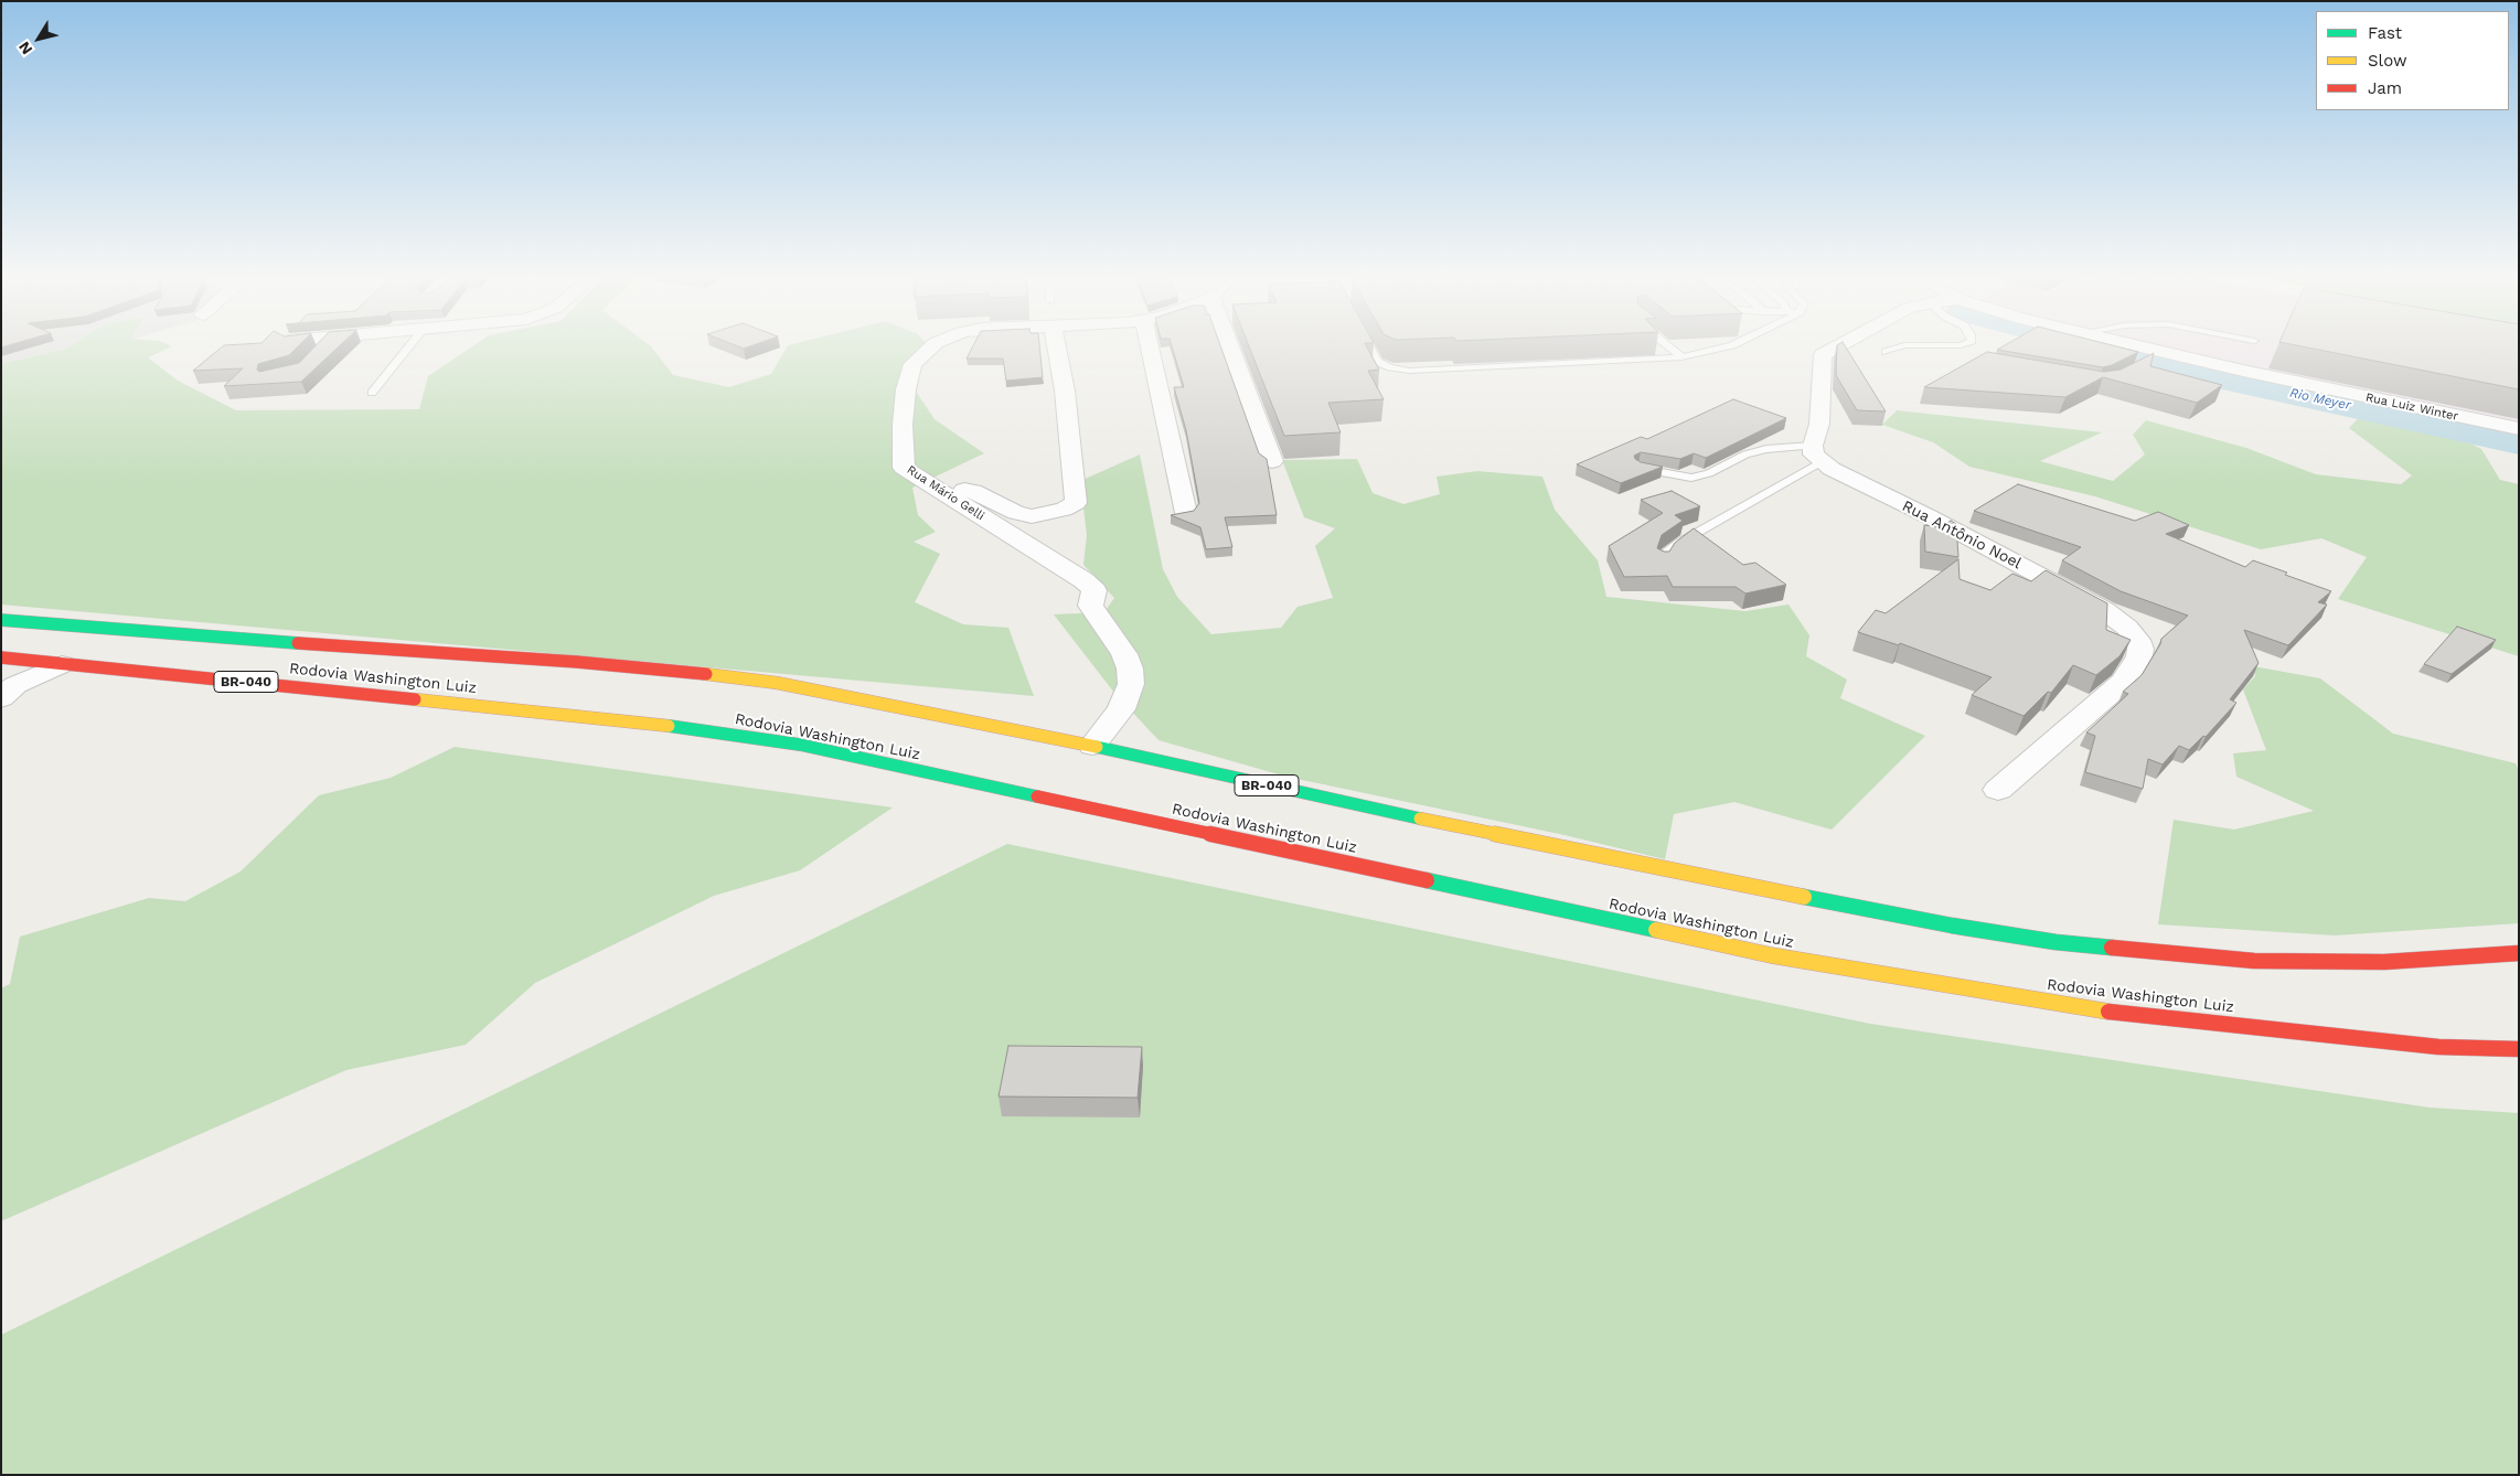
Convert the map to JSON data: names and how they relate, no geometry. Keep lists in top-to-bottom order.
{
  "streets": {
    "highway": ["Rodovia Washington Luiz", "BR-040"],
    "street": ["Rua Luiz Winter", "Rua Mário Gelli", "Rua Antônio Noel"]
  },
  "crossings": [
    ["Rua Mário Gelli", "Rodovia Washington Luiz"]
  ],
  "water": ["Rio Meyer"],
  "legend": ["Fast", "Slow", "Jam"],
  "north": "bottom left"
}
